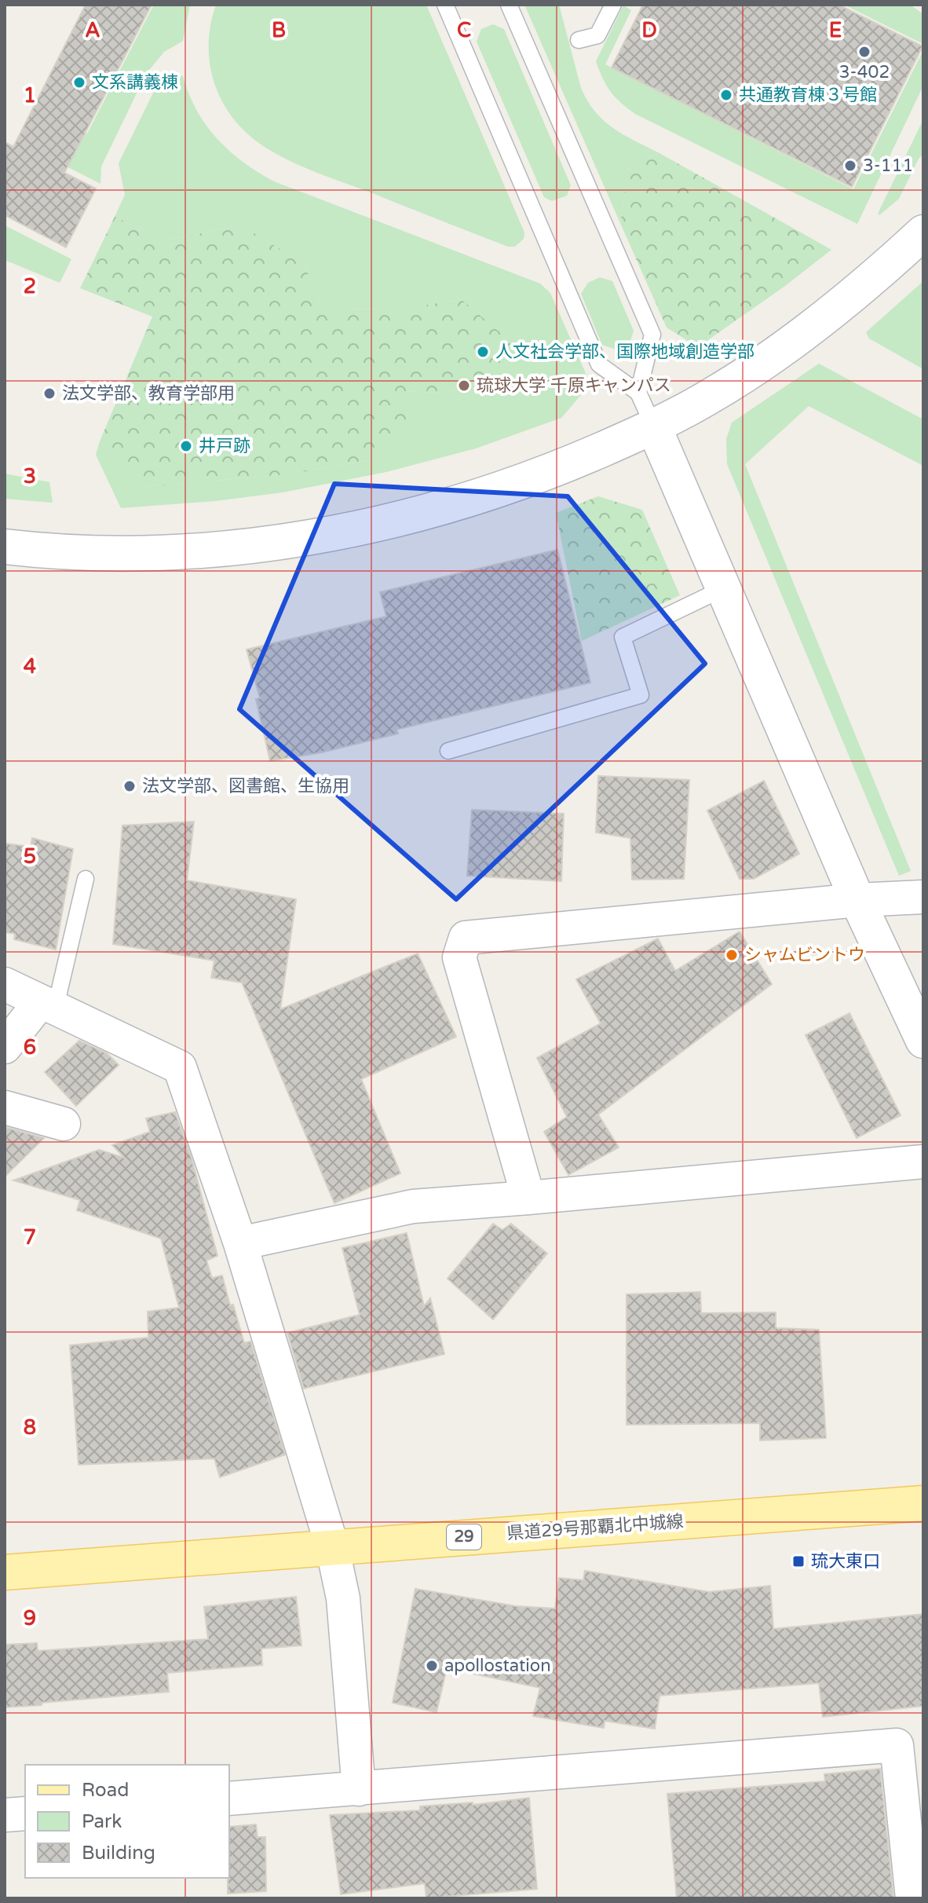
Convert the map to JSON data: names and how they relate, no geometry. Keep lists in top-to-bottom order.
{
  "streets": {
    "main road": ["県道29号那覇北中城線", "29"]
  },
  "places": {
    "other": [
      "3-402",
      "文系講義棟",
      "共通教育棟３号館",
      "3-111",
      "人文社会学部、国際地域創造学部",
      "琉球大学 千原キャンパス",
      "法文学部、教育学部用",
      "井戸跡",
      "法文学部、図書館、生協用",
      "シャムビントウ",
      "apollostation"
    ],
    "transit": ["琉大東口"]
  },
  "legend": ["Road", "Park", "Building"],
  "grid": {
    "columns": [
      "A",
      "B",
      "C",
      "D",
      "E"
    ],
    "rows": [
      "1",
      "2",
      "3",
      "4",
      "5",
      "6",
      "7",
      "8",
      "9"
    ]
  }
}
